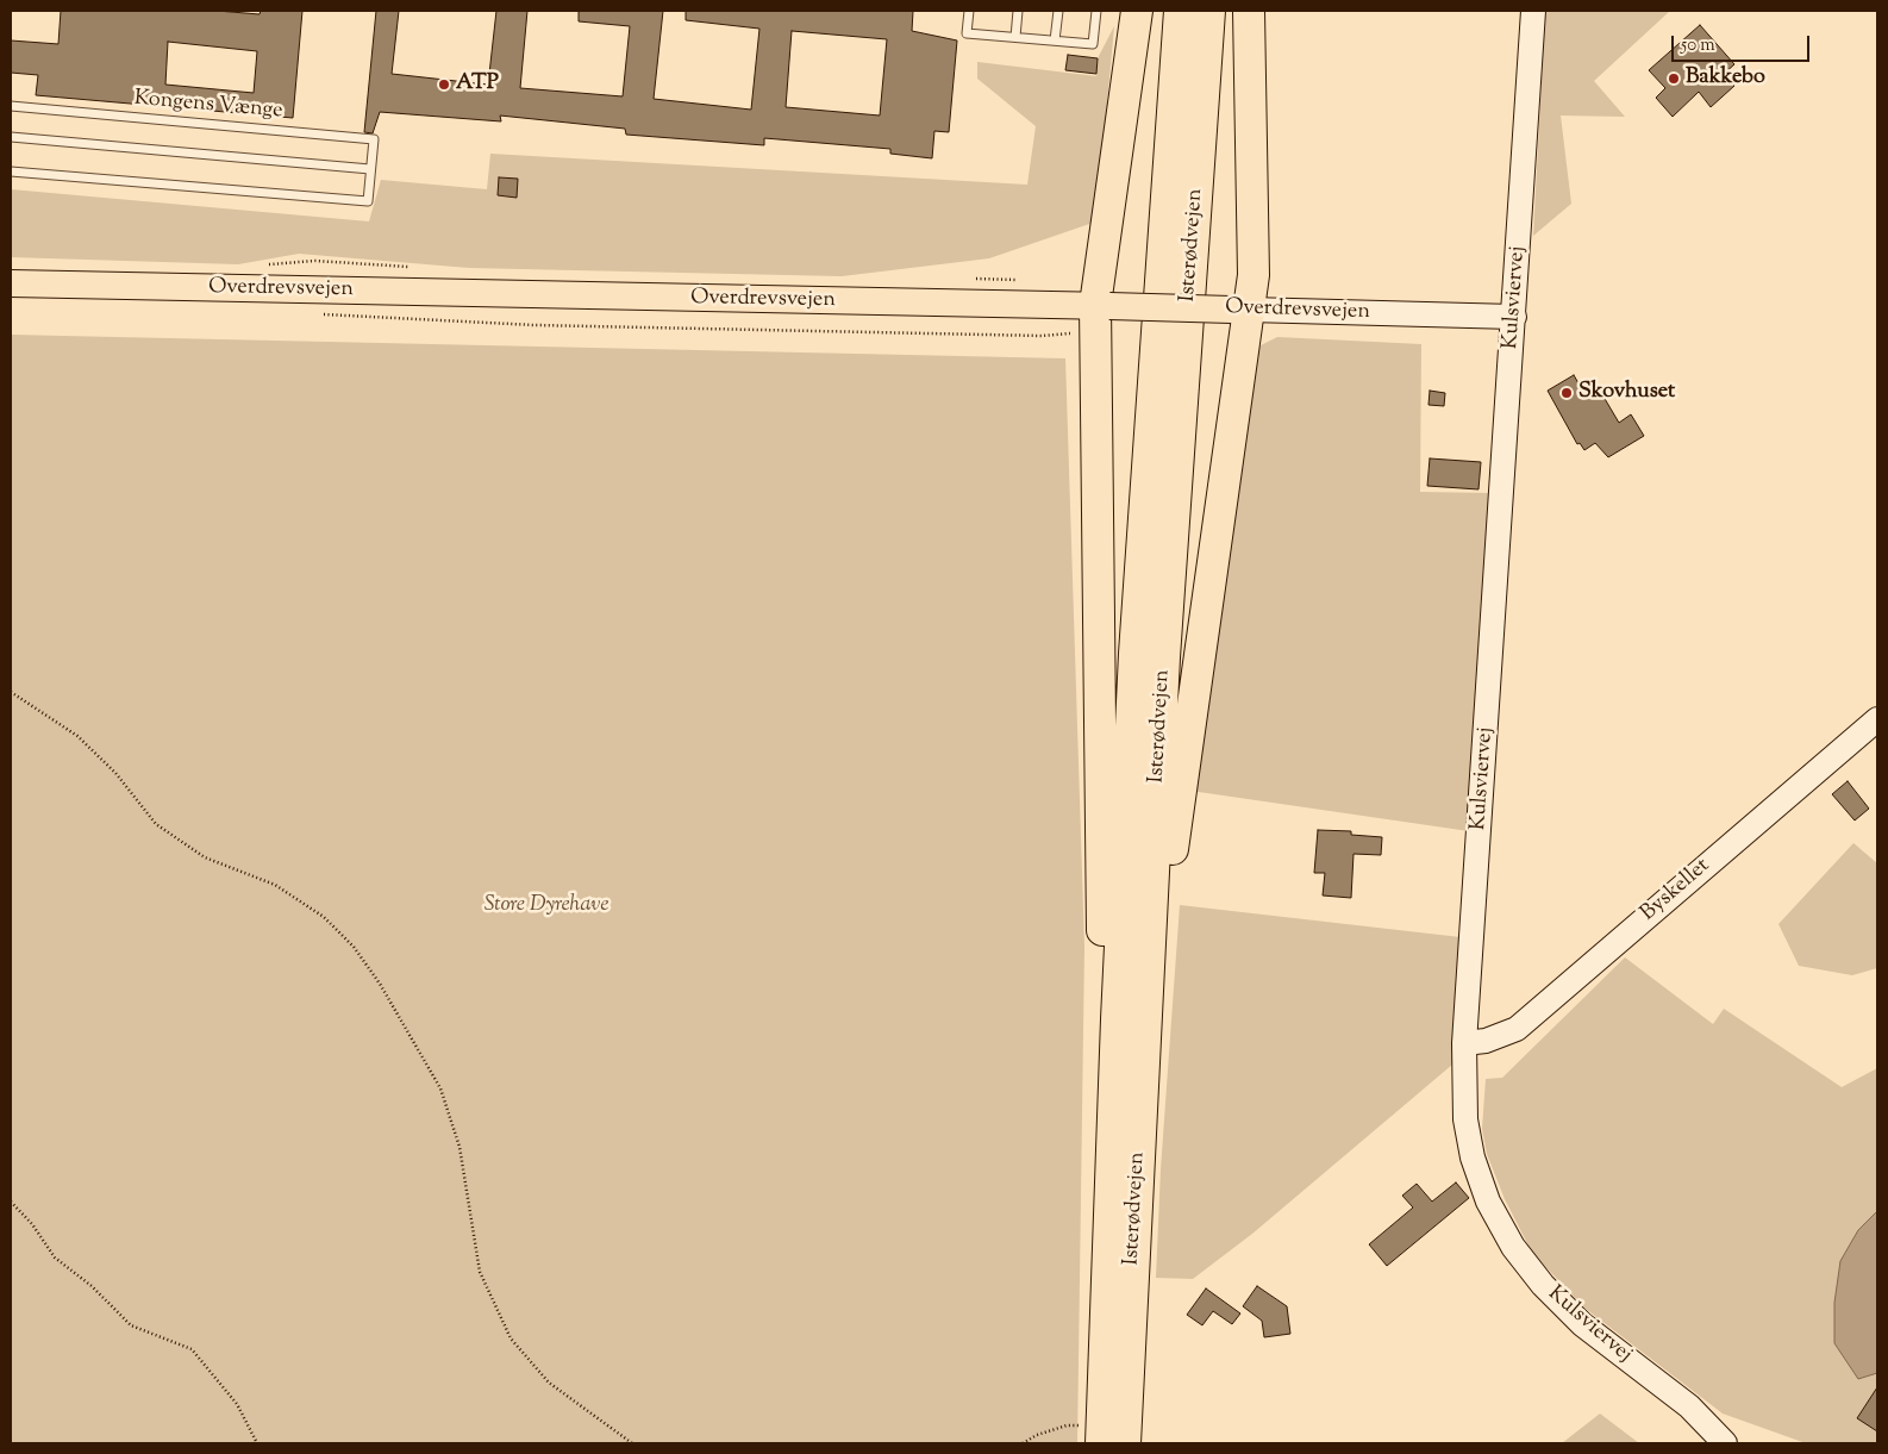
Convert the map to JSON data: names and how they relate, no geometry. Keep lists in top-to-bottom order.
{
  "streets": {
    "highway": ["Isterødvejen"],
    "main road": ["Overdrevsvejen"],
    "street": ["Kulsviervej", "Byskellet"],
    "lane": ["Kongens Vænge"]
  },
  "crossings": [
    ["Overdrevsvejen", "Kulsviervej"],
    ["Kulsviervej", "Byskellet"]
  ],
  "parks": ["Store Dyrehave"],
  "places": ["Bakkebo", "ATP", "Skovhuset"],
  "scale_bar": "50 m"
}
